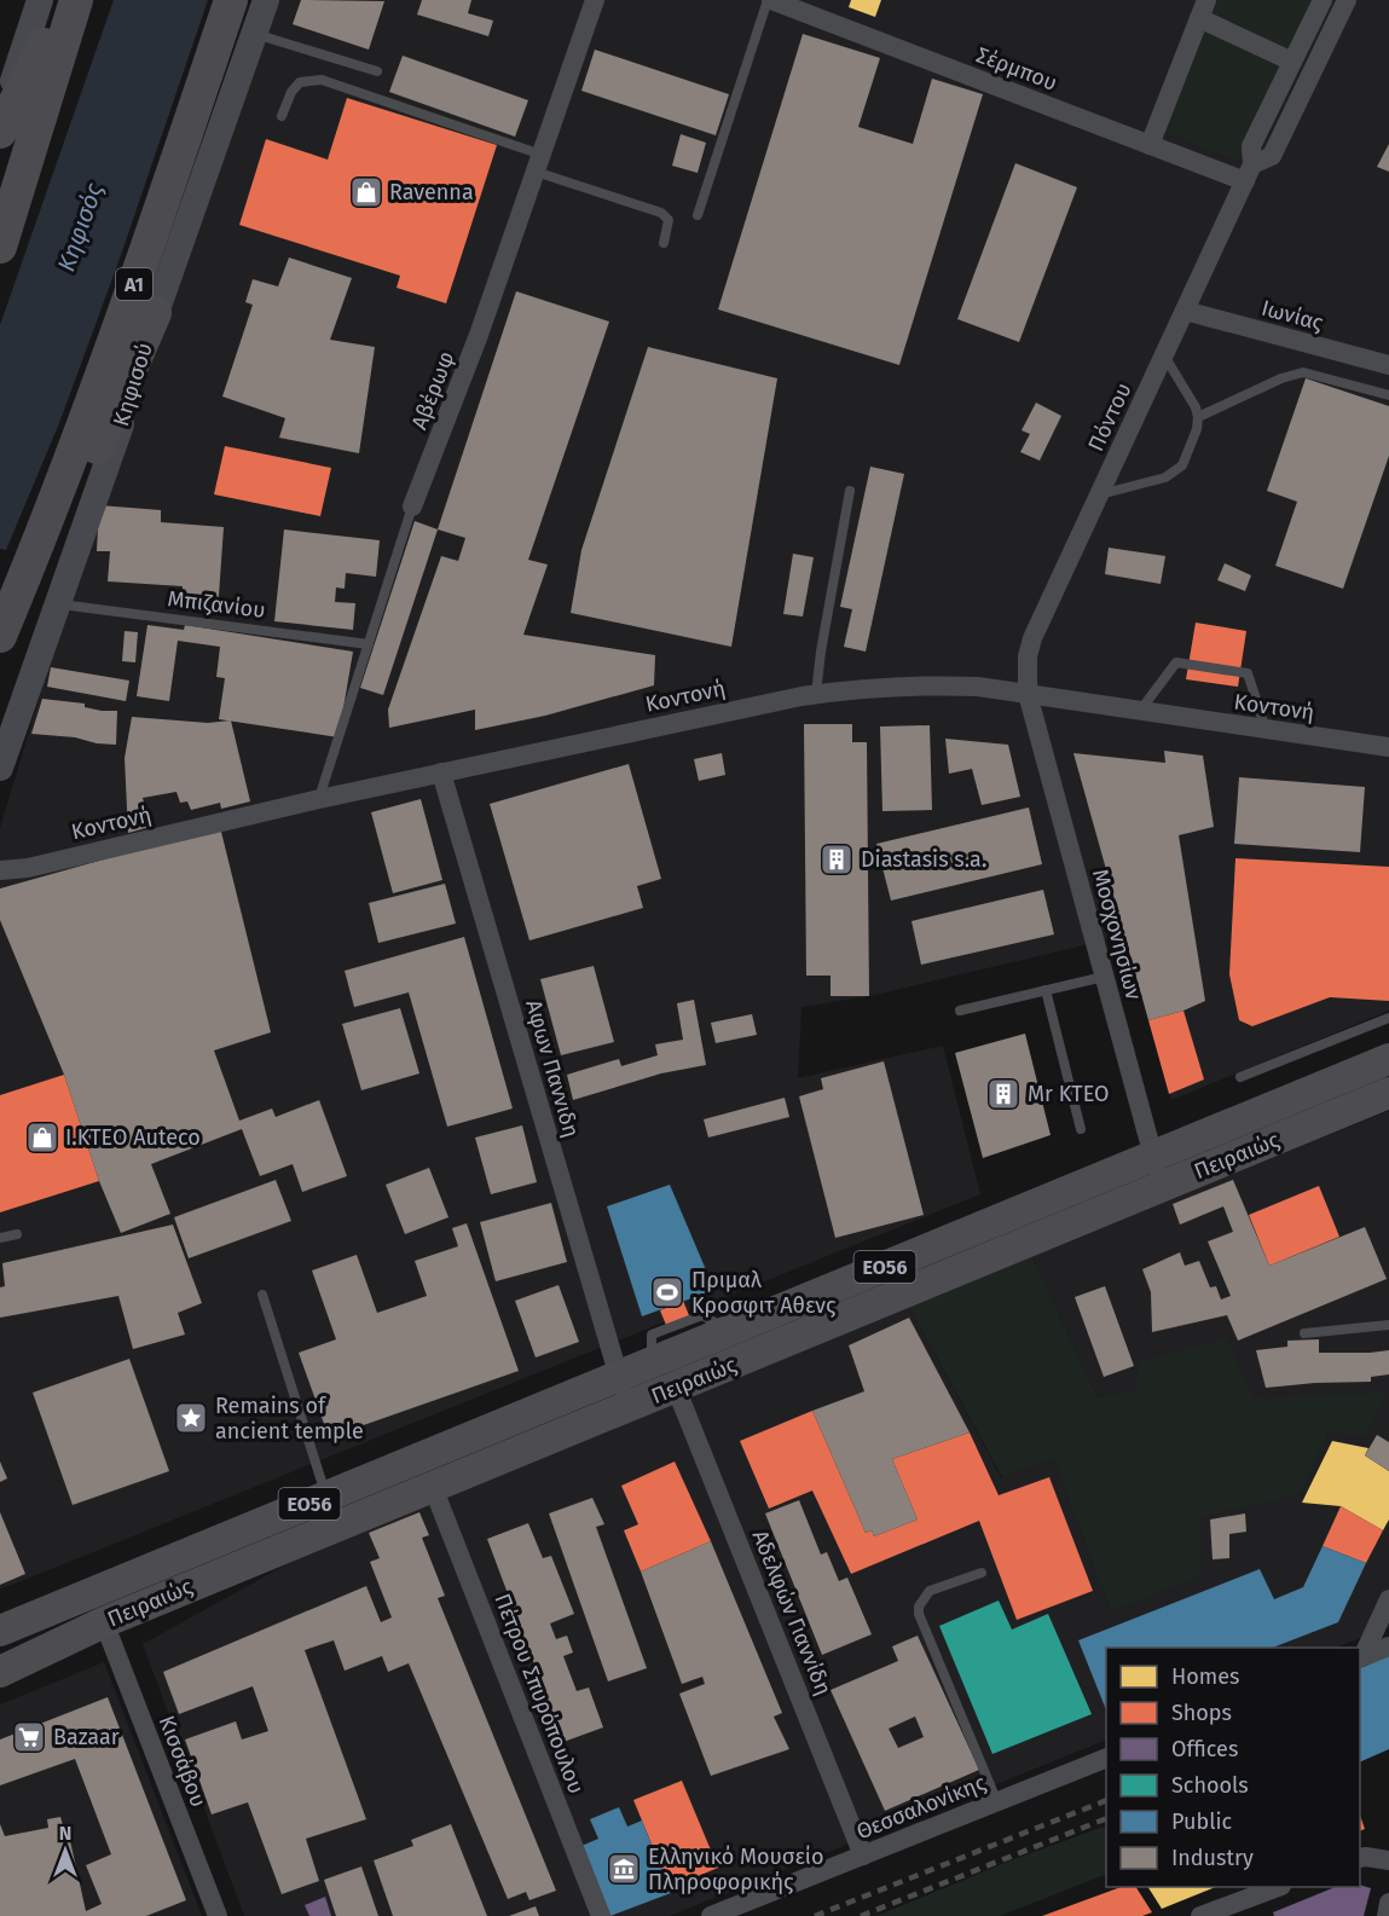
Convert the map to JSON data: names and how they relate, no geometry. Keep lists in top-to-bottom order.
{
  "streets": {
    "highway": ["Α1"],
    "main road": ["Κηφισού", "Πειραιώς", "ΕΟ56"],
    "street": [
      "Σέρμπου",
      "Ιωνίας",
      "Αβέρωφ",
      "Πόντου",
      "Κοντονή",
      "Μοσχονησίων",
      "Αφων Παννιδη",
      "Αδελφών Γιαννίδη",
      "Πέτρου Σπυρόπουλου",
      "Κισσάβου",
      "Θεσσαλονίκης"
    ],
    "lane": ["Μπιζανίου"]
  },
  "crossings": [
    ["Σέρμπου", "Πόντου"],
    ["Ιωνίας", "Πόντου"],
    ["Κηφισού", "Μπιζανίου"],
    ["Αβέρωφ", "Μπιζανίου"],
    ["Αβέρωφ", "Κοντονή"],
    ["Πόντου", "Κοντονή"],
    ["Πόντου", "Μοσχονησίων"],
    ["Κοντονή", "Μοσχονησίων"],
    ["Κοντονή", "Αφων Παννιδη"],
    ["Μοσχονησίων", "Πειραιώς"],
    ["Αφων Παννιδη", "Πειραιώς"],
    ["Πειραιώς", "Αδελφών Γιαννίδη"],
    ["Πειραιώς", "Πέτρου Σπυρόπουλου"],
    ["Πειραιώς", "Κισσάβου"],
    ["Αδελφών Γιαννίδη", "Θεσσαλονίκης"]
  ],
  "water": ["Κηφισός"],
  "places": {
    "shop": ["Ravenna", "Ι.ΚΤΕΟ Auteco"],
    "building": ["Diastasis s.a.", "Mr KTEO"],
    "sports": ["Πριμαλ Κροσφιτ Αθενς"],
    "place": ["Remains of ancient temple"],
    "supermarket": ["Bazaar"],
    "museum": ["Ελληνικό Μουσείο Πληροφορικής"]
  },
  "legend": [
    "Homes",
    "Shops",
    "Offices",
    "Schools",
    "Public",
    "Industry"
  ],
  "north": "top"
}
